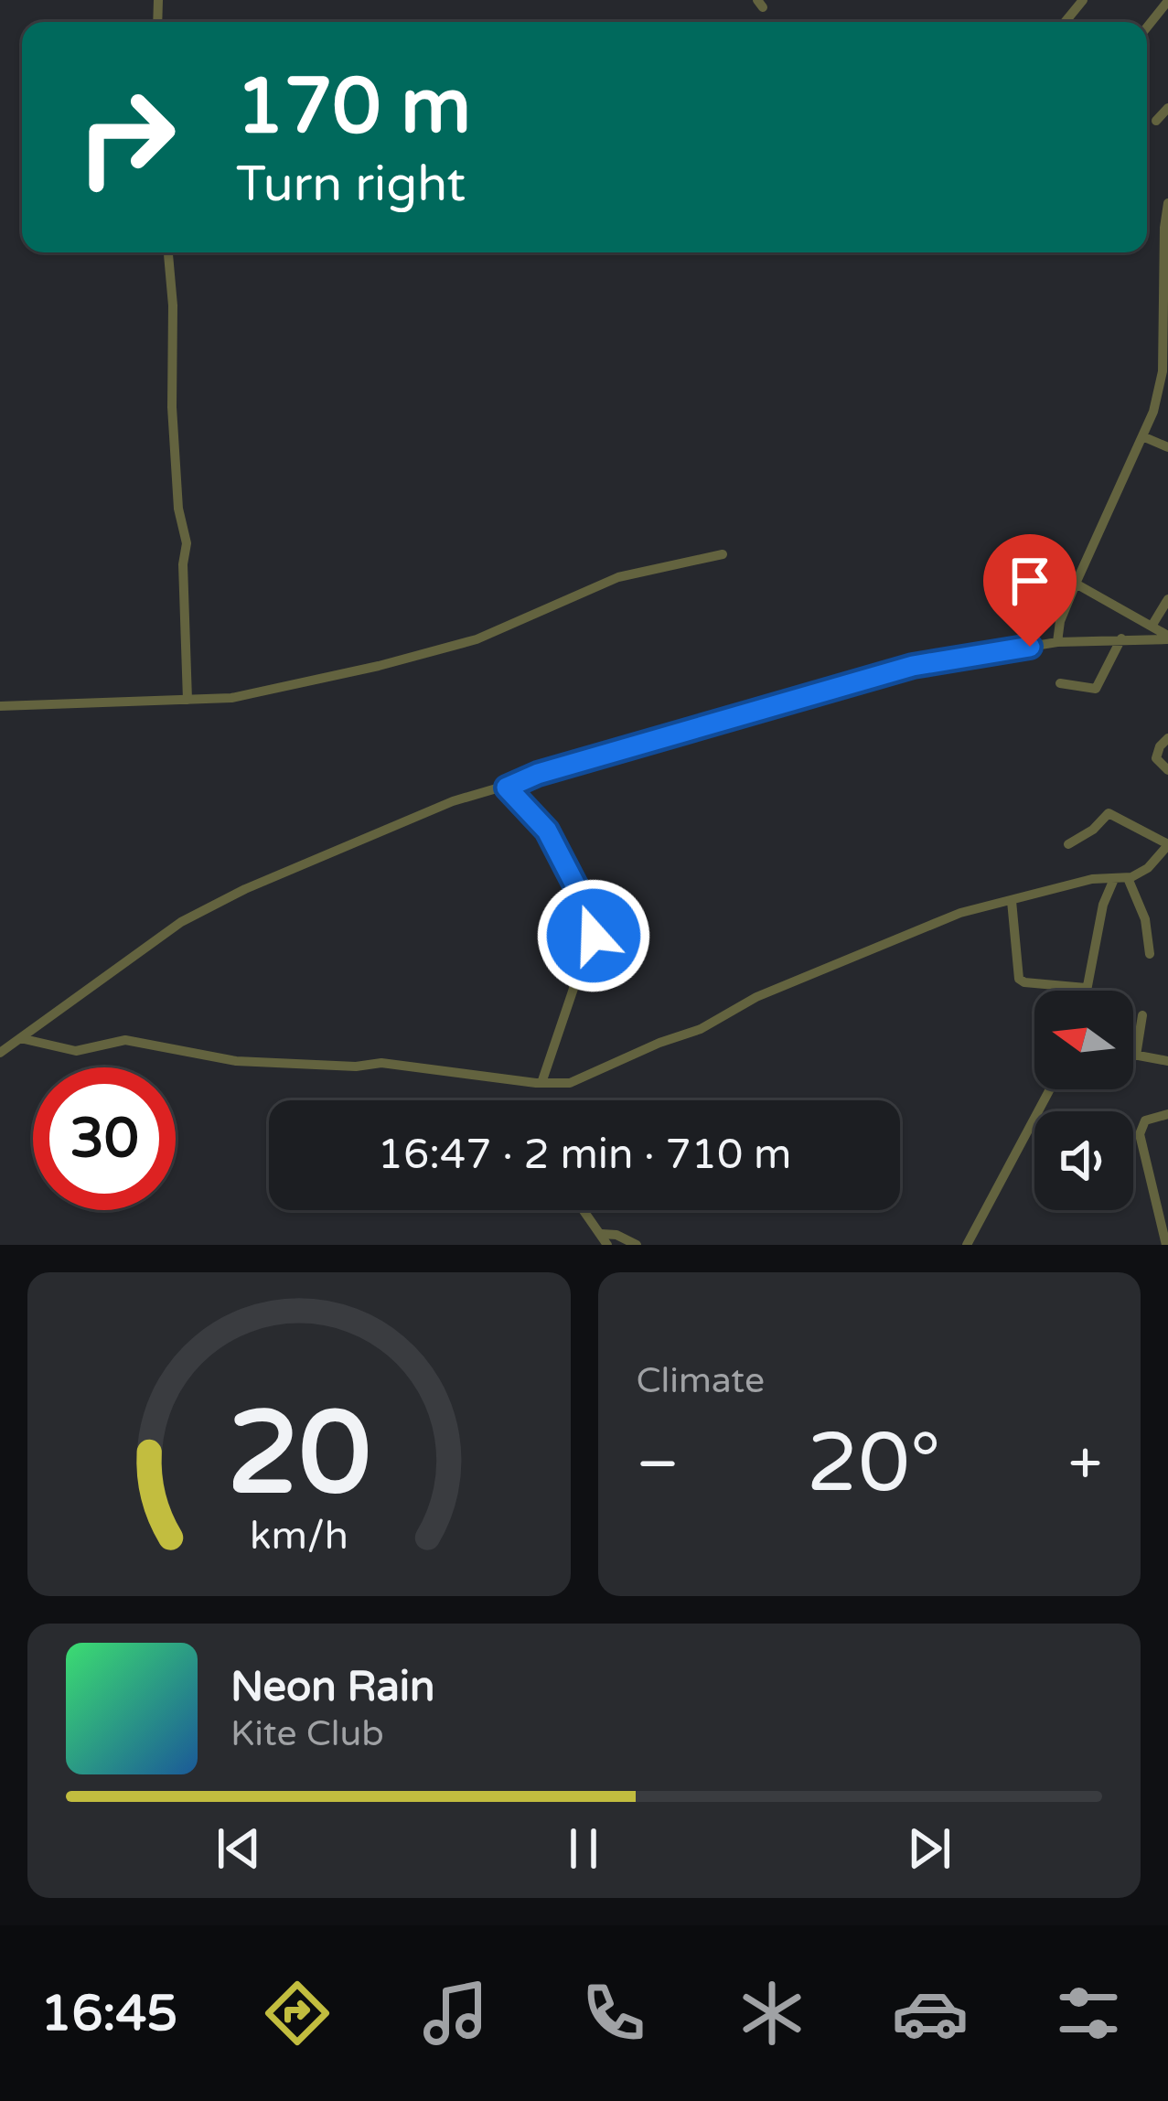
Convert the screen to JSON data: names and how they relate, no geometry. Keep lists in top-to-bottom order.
{
  "north": "left",
  "page": {
    "turn": ["170 m", "Turn right"],
    "limit": "30",
    "trip": "16:47 · 2 min · 710 m",
    "tile": "Climate",
    "heat": ["−", "20°", "+"],
    "song": ["Neon Rain", "Kite Club"],
    "tabs": "16:45",
    "gauge": ["20", "km/h"]
  }
}
